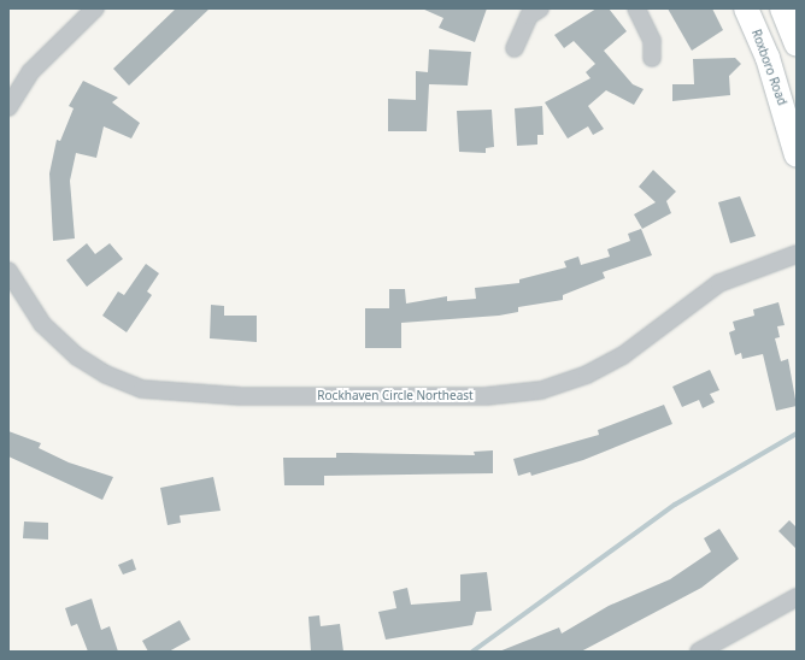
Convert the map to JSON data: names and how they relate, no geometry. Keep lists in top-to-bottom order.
{
  "streets": {
    "main road": ["Roxboro Road"],
    "street": ["Rockhaven Circle Northeast"]
  }
}
